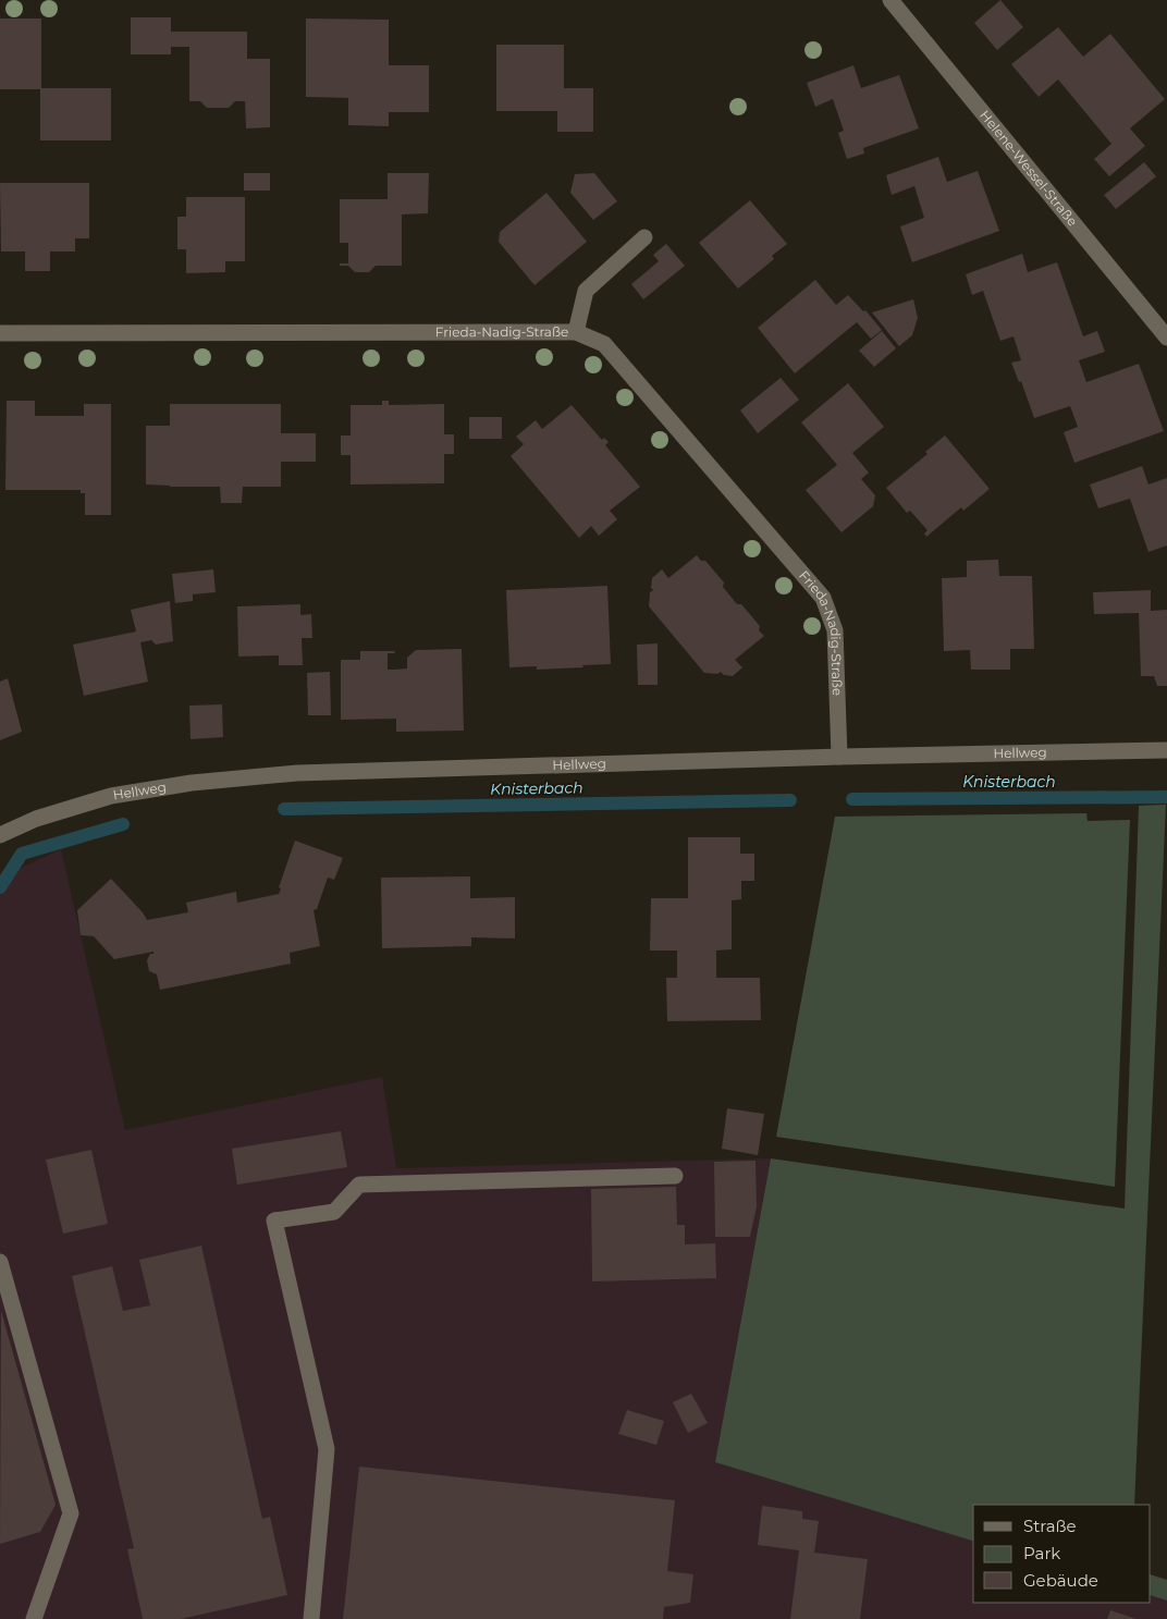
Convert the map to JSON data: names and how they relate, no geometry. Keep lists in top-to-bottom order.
{
  "streets": {
    "street": ["Helene-Wessel-Straße", "Frieda-Nadig-Straße", "Hellweg"]
  },
  "crossings": [
    ["Frieda-Nadig-Straße", "Hellweg"]
  ],
  "water": ["Knisterbach"],
  "legend": ["Straße", "Park", "Gebäude"]
}
